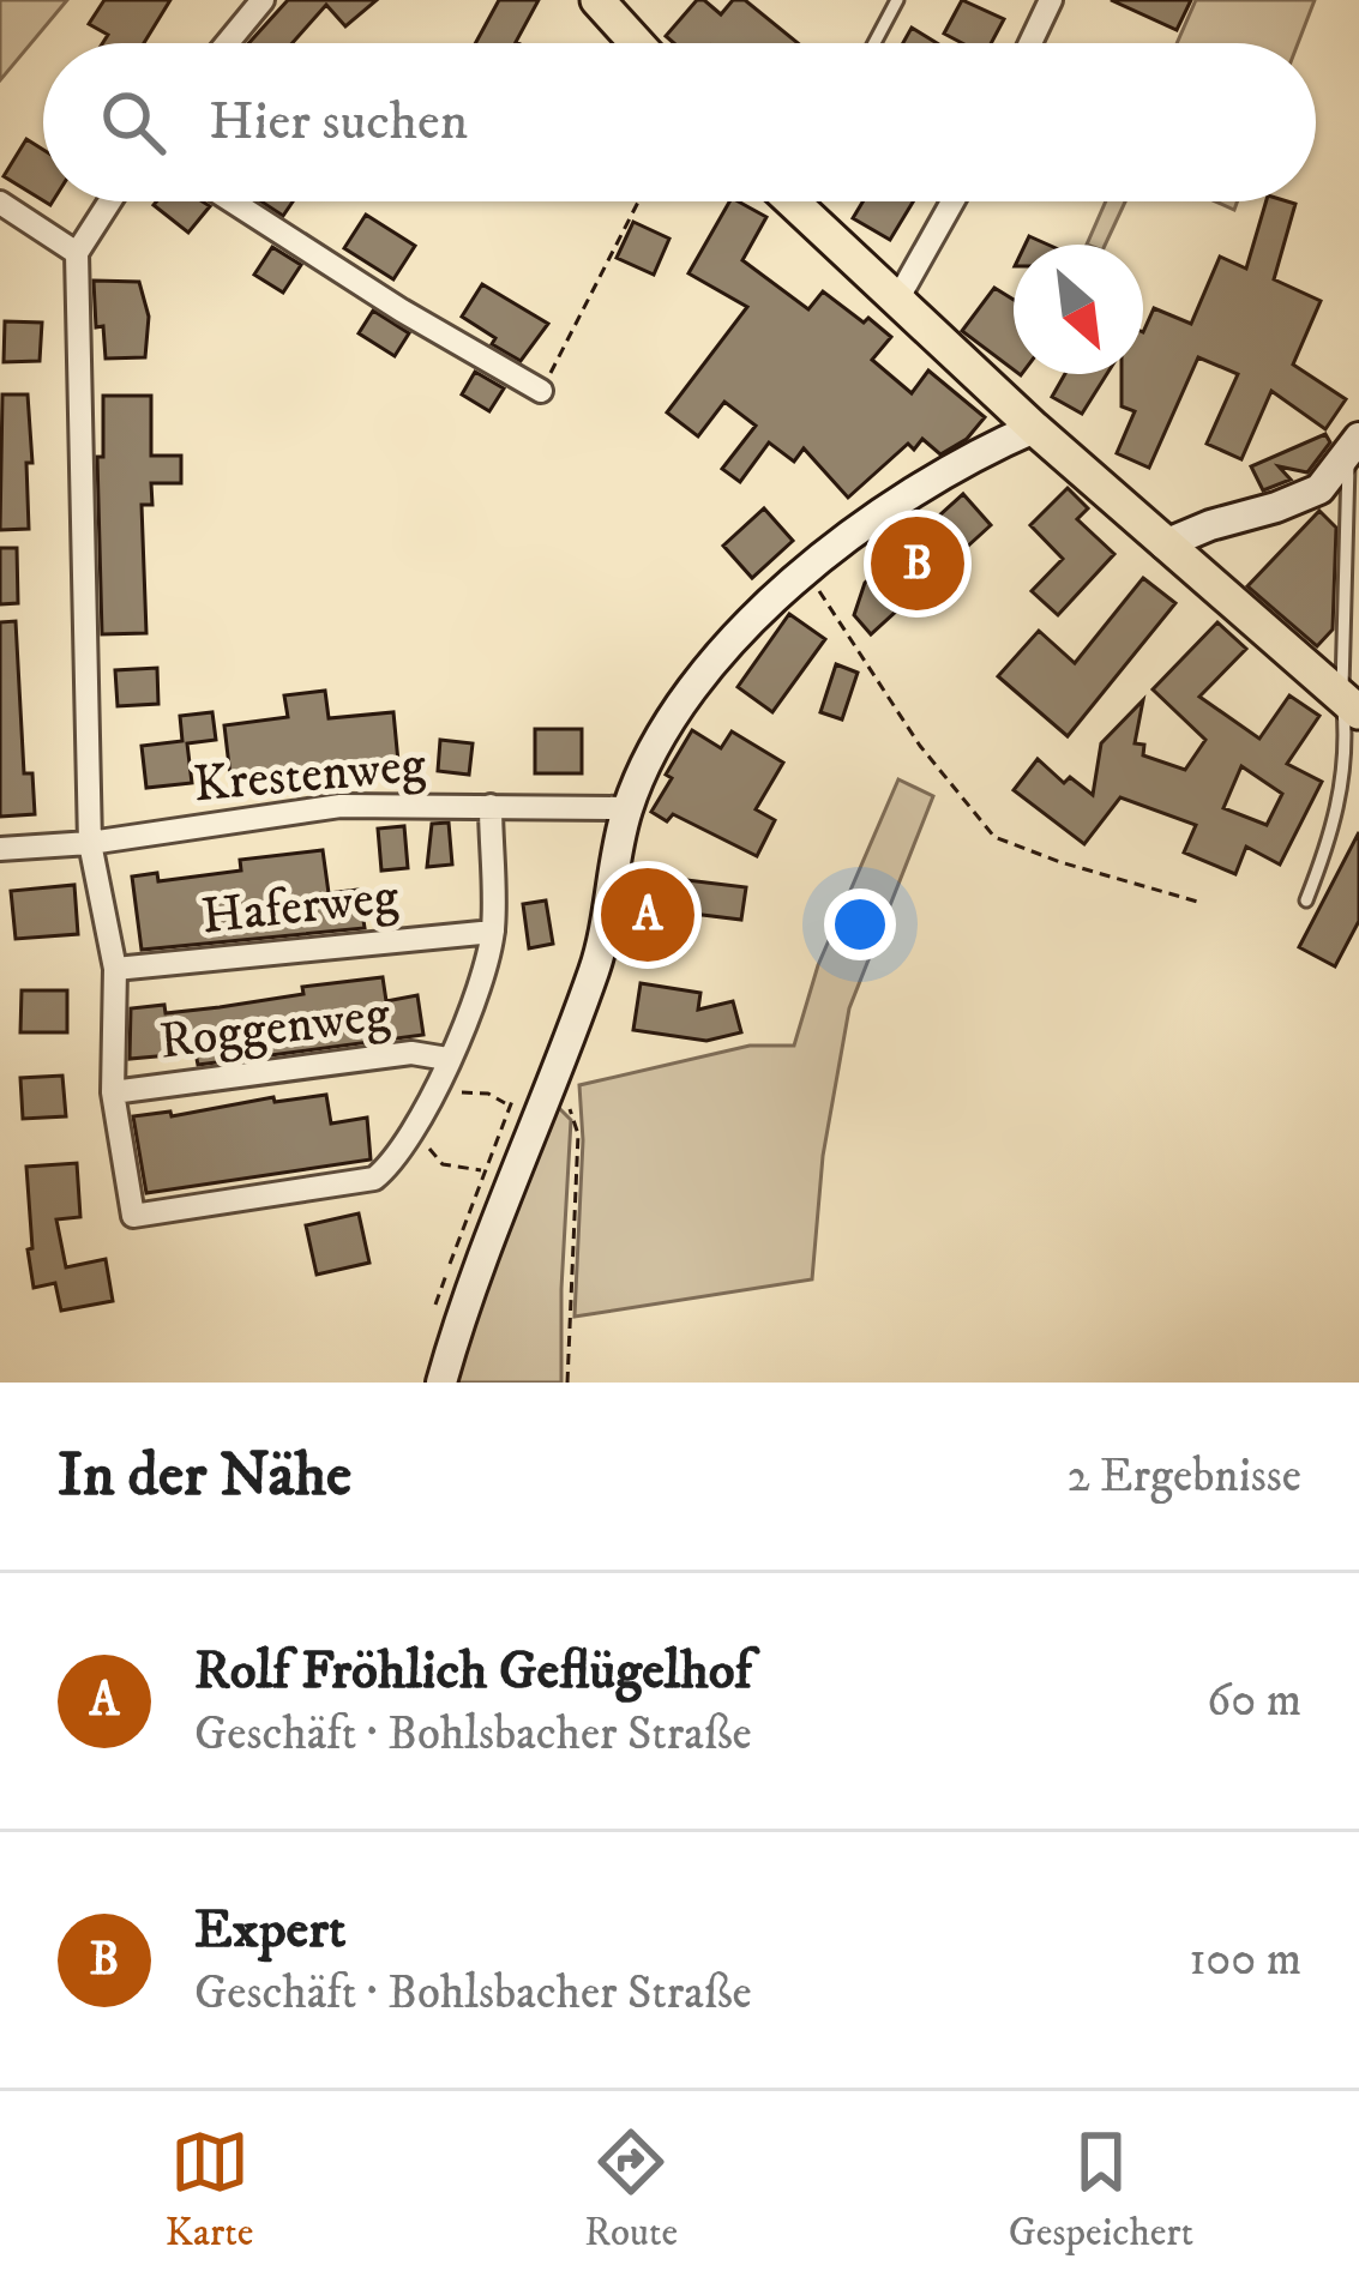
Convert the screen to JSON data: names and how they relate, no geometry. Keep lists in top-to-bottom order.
{
  "streets": {
    "street": ["Krestenweg", "Haferweg", "Roggenweg"]
  },
  "north": "bottom right",
  "page": {
    "search": "Hier suchen",
    "pins": ["B", "A"],
    "heading": ["In der Nähe", "2 Ergebnisse"],
    "list": [
      {
        "mark": "A",
        "name": "Rolf Fröhlich Geflügelhof",
        "note": "Geschäft · Bohlsbacher Straße",
        "value": "60 m"
      },
      {
        "mark": "B",
        "name": "Expert",
        "note": "Geschäft · Bohlsbacher Straße",
        "value": "100 m"
      }
    ],
    "nav": ["Karte", "Route", "Gespeichert"]
  }
}
